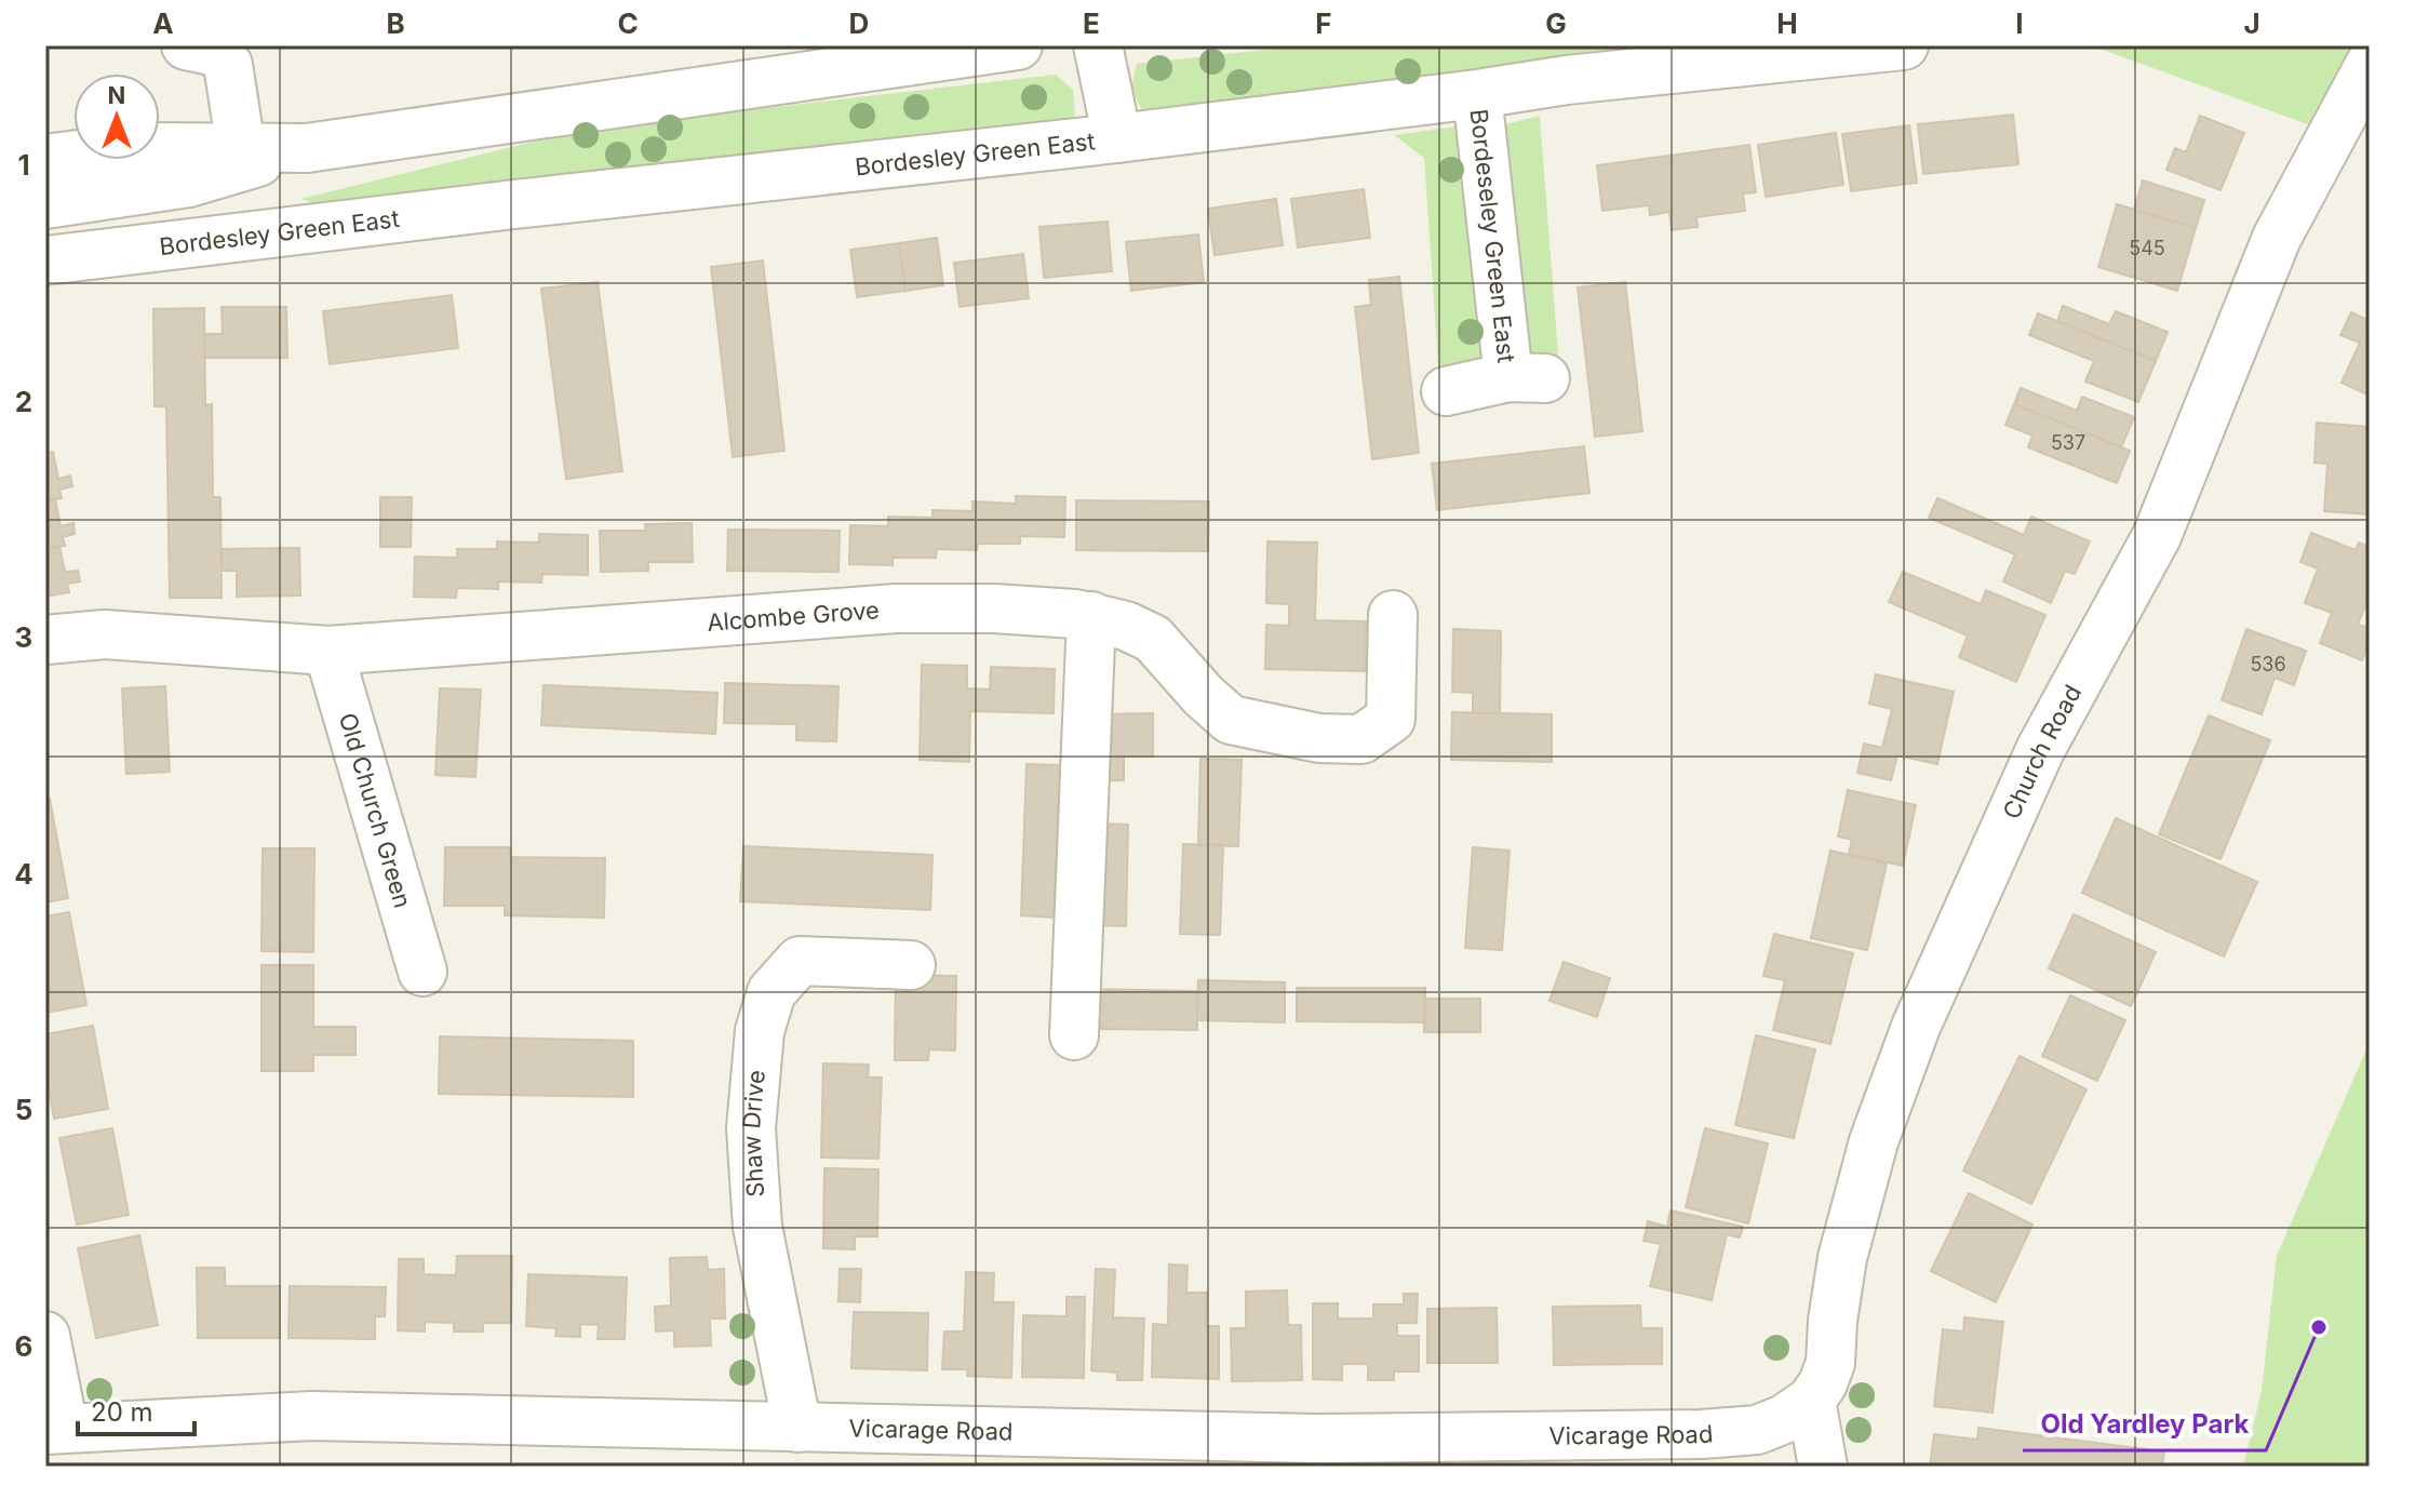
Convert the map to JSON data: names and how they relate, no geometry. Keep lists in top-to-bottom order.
{
  "streets": {
    "street": [
      "Bordesley Green East",
      "Bordeseley Green East",
      "Alcombe Grove",
      "Church Road",
      "Old Church Green",
      "Shaw Drive",
      "Vicarage Road"
    ]
  },
  "crossings": [
    ["Bordesley Green East", "Bordeseley Green East"],
    ["Alcombe Grove", "Old Church Green"],
    ["Church Road", "Vicarage Road"],
    ["Shaw Drive", "Vicarage Road"]
  ],
  "places": ["Old Yardley Park"],
  "house_numbers": ["545", "537", "536"],
  "scale_bar": "20 m",
  "north": "top",
  "grid": {
    "columns": [
      "A",
      "B",
      "C",
      "D",
      "E",
      "F",
      "G",
      "H",
      "I",
      "J"
    ],
    "rows": [
      "1",
      "2",
      "3",
      "4",
      "5",
      "6"
    ]
  }
}
